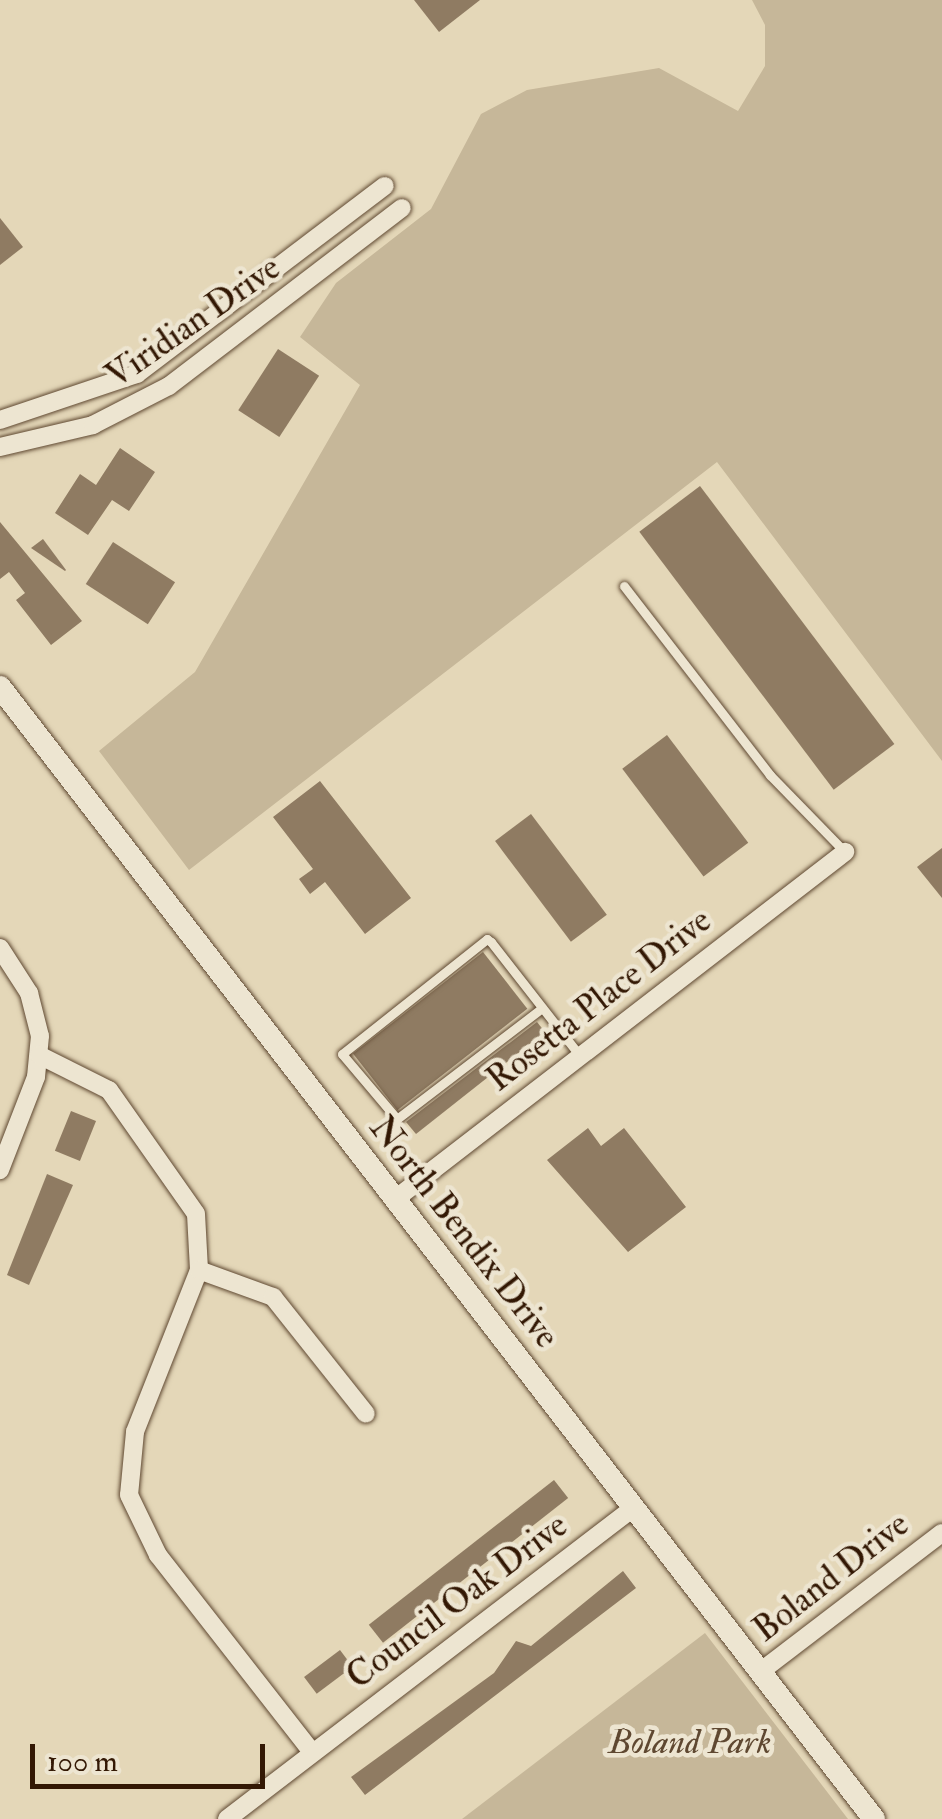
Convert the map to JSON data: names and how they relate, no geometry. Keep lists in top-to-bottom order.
{
  "streets": {
    "street": [
      "Viridian Drive",
      "Rosetta Place Drive",
      "North Bendix Drive",
      "Boland Drive",
      "Council Oak Drive"
    ]
  },
  "crossings": [
    ["Rosetta Place Drive", "North Bendix Drive"],
    ["North Bendix Drive", "Boland Drive"],
    ["North Bendix Drive", "Council Oak Drive"]
  ],
  "parks": ["Boland Park"],
  "scale_bar": "100 m"
}
